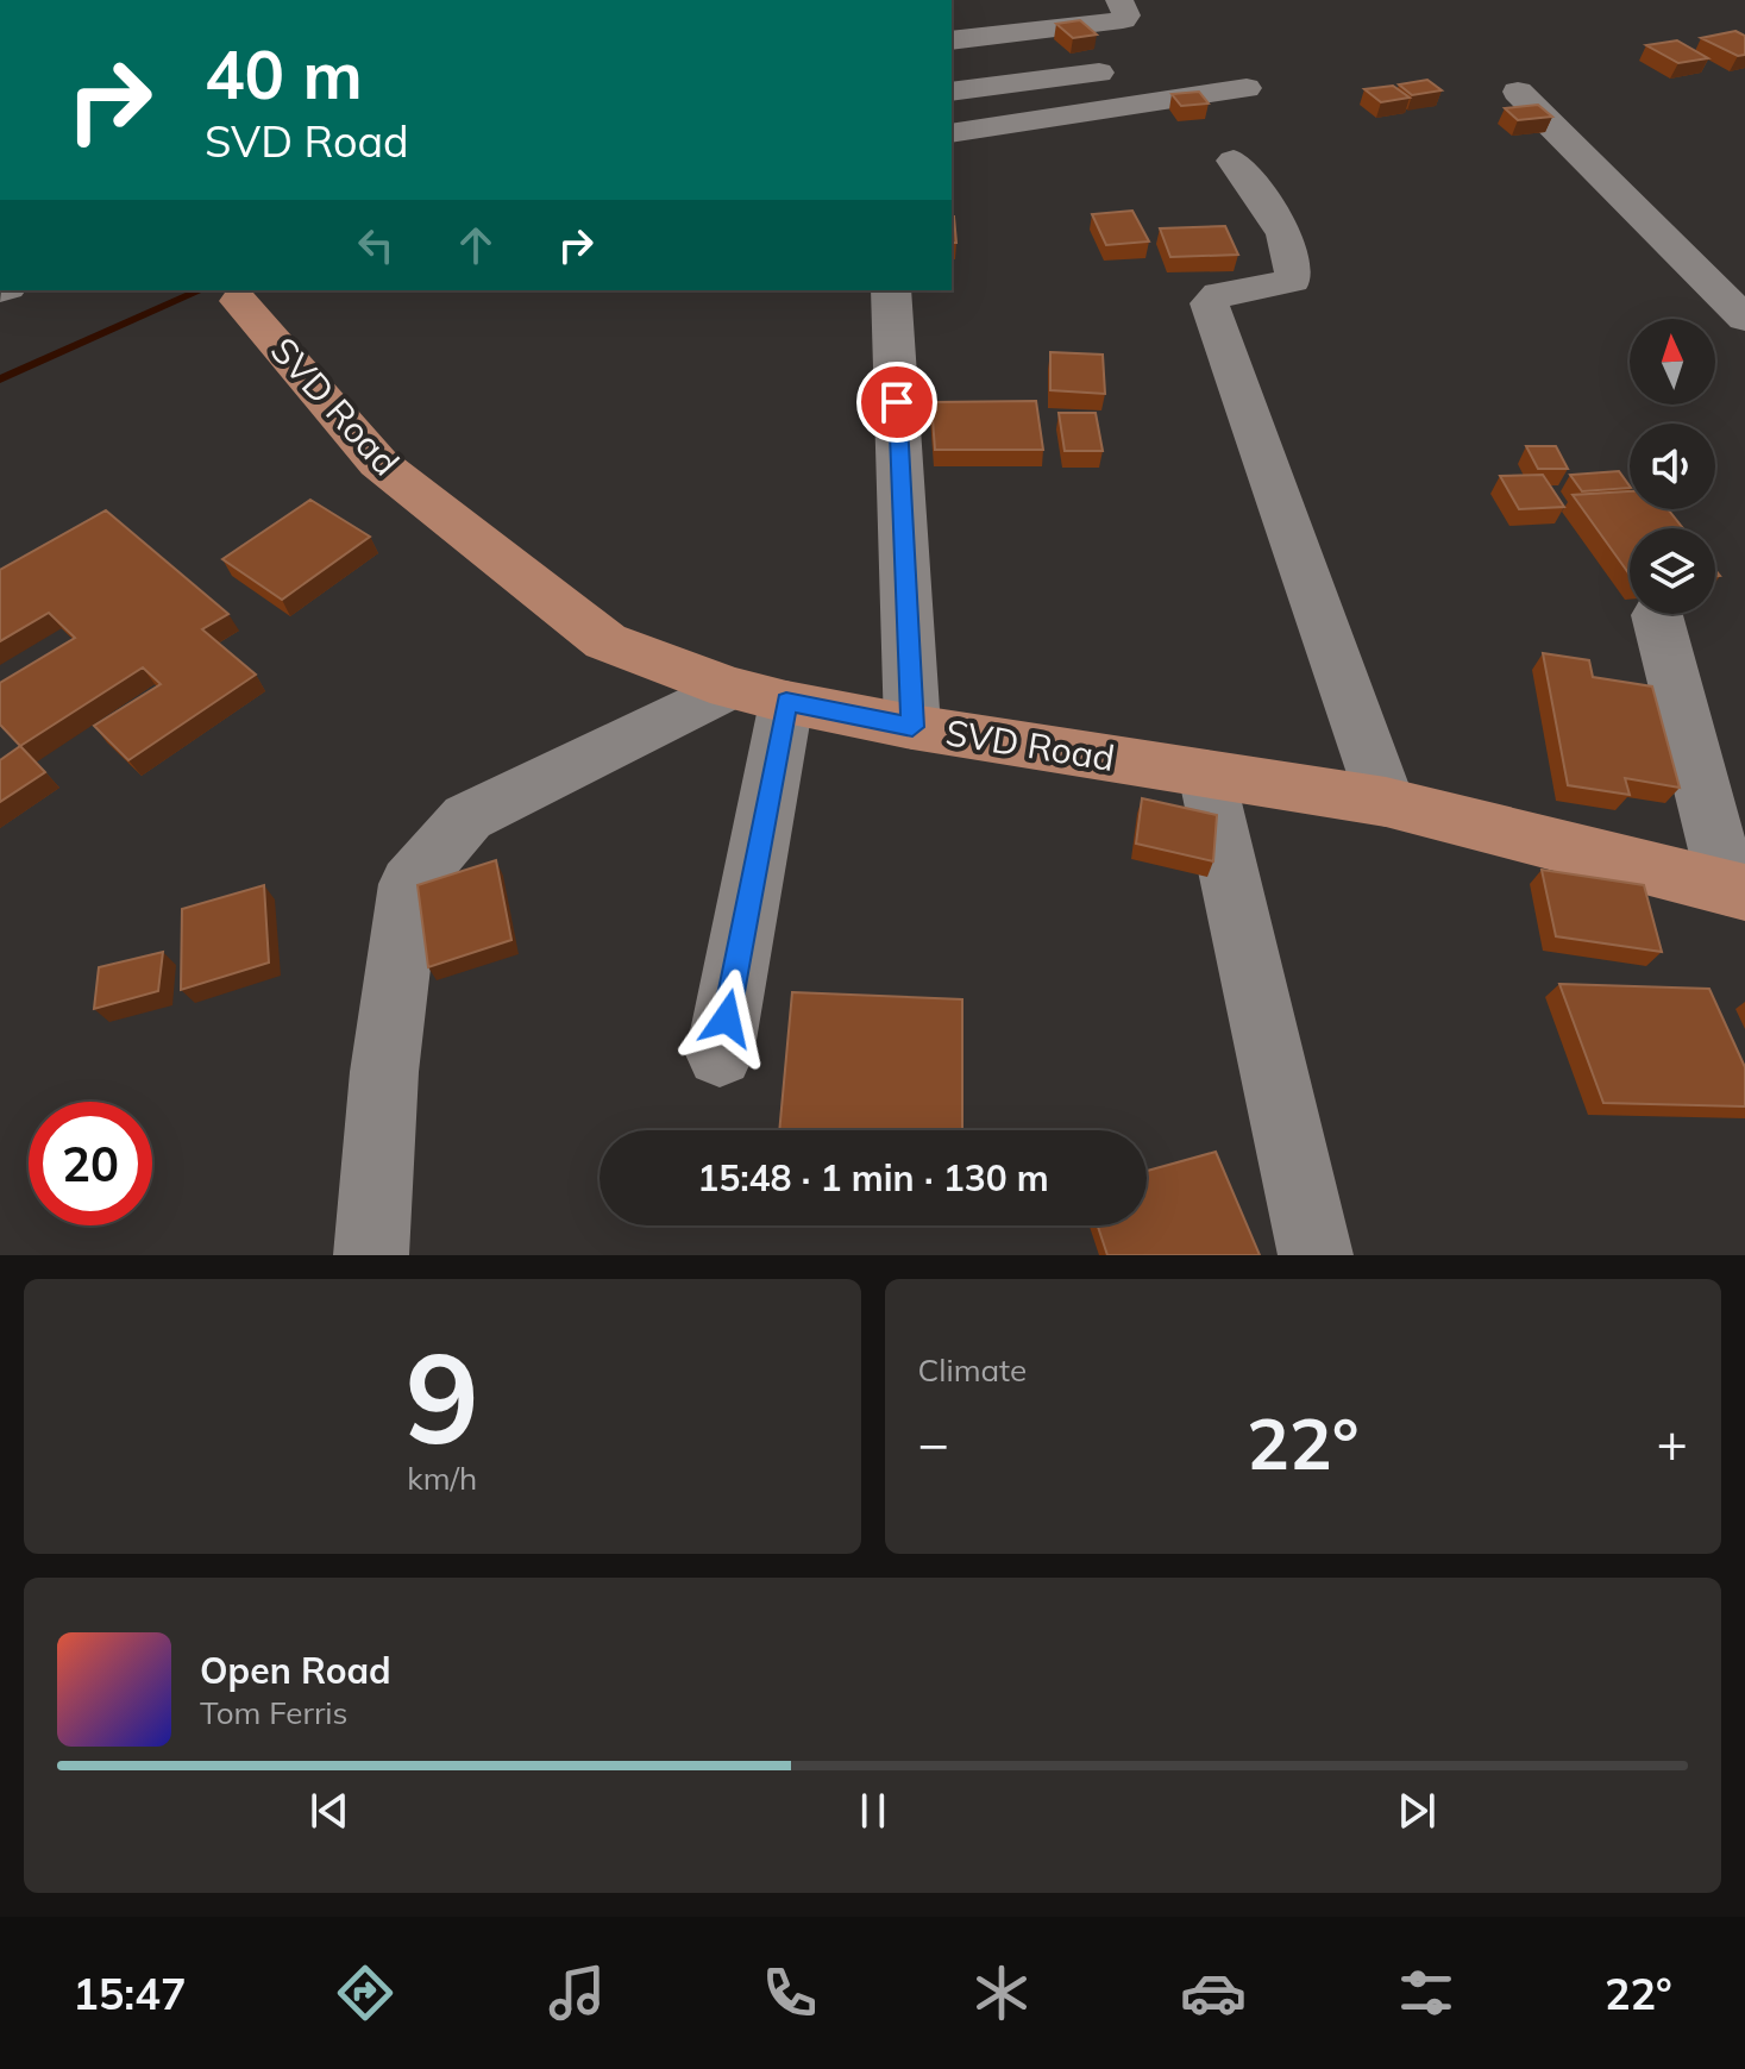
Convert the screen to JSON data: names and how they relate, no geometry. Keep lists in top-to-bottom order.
{
  "streets": {
    "main road": ["SVD Road"]
  },
  "north": "top",
  "page": {
    "turn": ["40 m", "SVD Road"],
    "limit": "20",
    "trip": "15:48 · 1 min · 130 m",
    "tile": [
      ["9", "km/h"],
      "Climate"
    ],
    "heat": ["−", "22°", "+"],
    "song": ["Open Road", "Tom Ferris"],
    "tabs": ["15:47", "22°"]
  }
}
